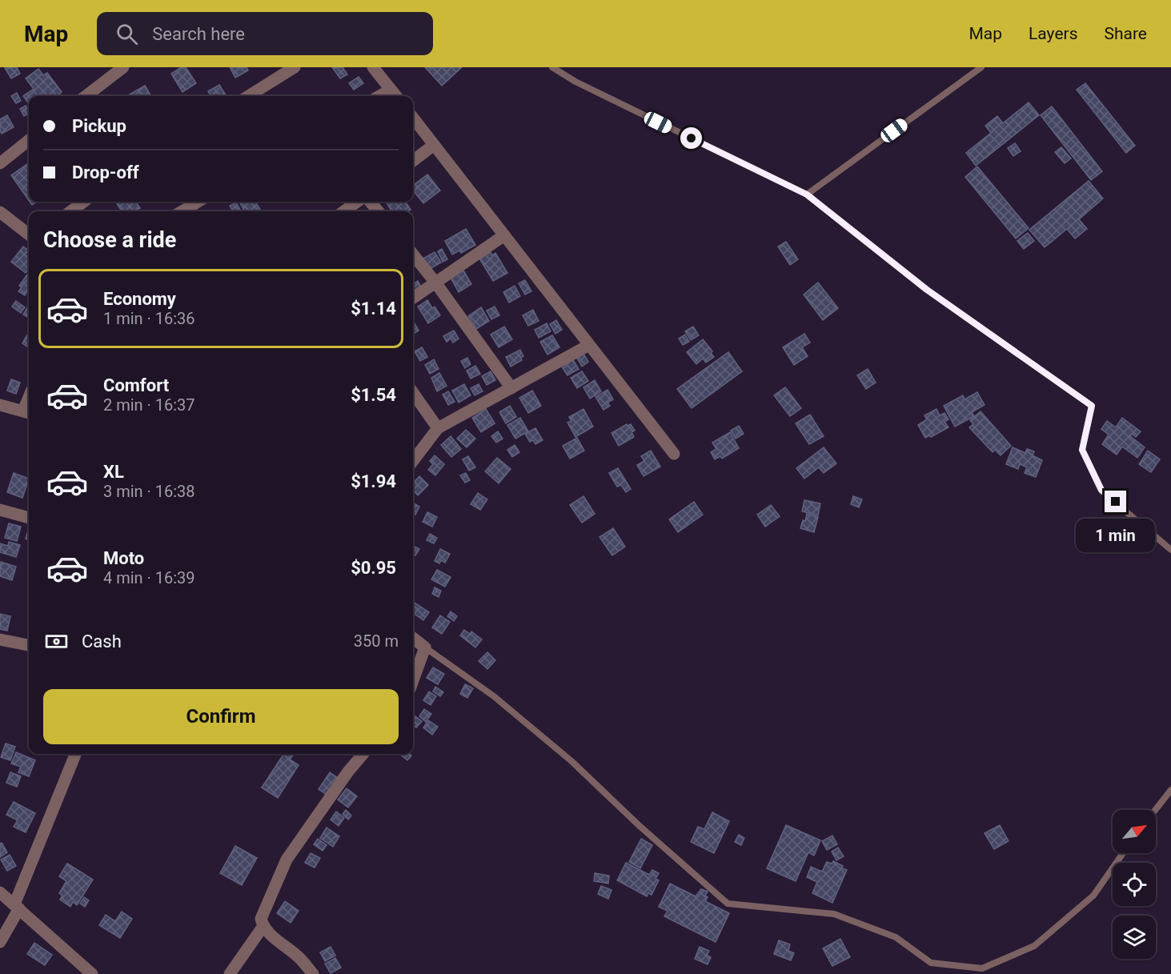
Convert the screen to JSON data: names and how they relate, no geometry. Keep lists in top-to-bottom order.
{
  "north": "top right",
  "page": {
    "header": "Map",
    "search": "Search here",
    "nav": ["Map", "Layers", "Share"],
    "banner": ["Pickup", "Drop-off"],
    "heading": "Choose a ride",
    "list": [
      {
        "name": "Economy",
        "note": "1 min · 16:36",
        "value": "$1.14"
      },
      {
        "name": "Comfort",
        "note": "2 min · 16:37",
        "value": "$1.54"
      },
      {
        "name": "XL",
        "note": "3 min · 16:38",
        "value": "$1.94"
      },
      {
        "name": "Moto",
        "note": "4 min · 16:39",
        "value": "$0.95"
      }
    ],
    "bubble": "1 min",
    "pay": ["Cash", "350 m"],
    "buttons": "Confirm"
  }
}
